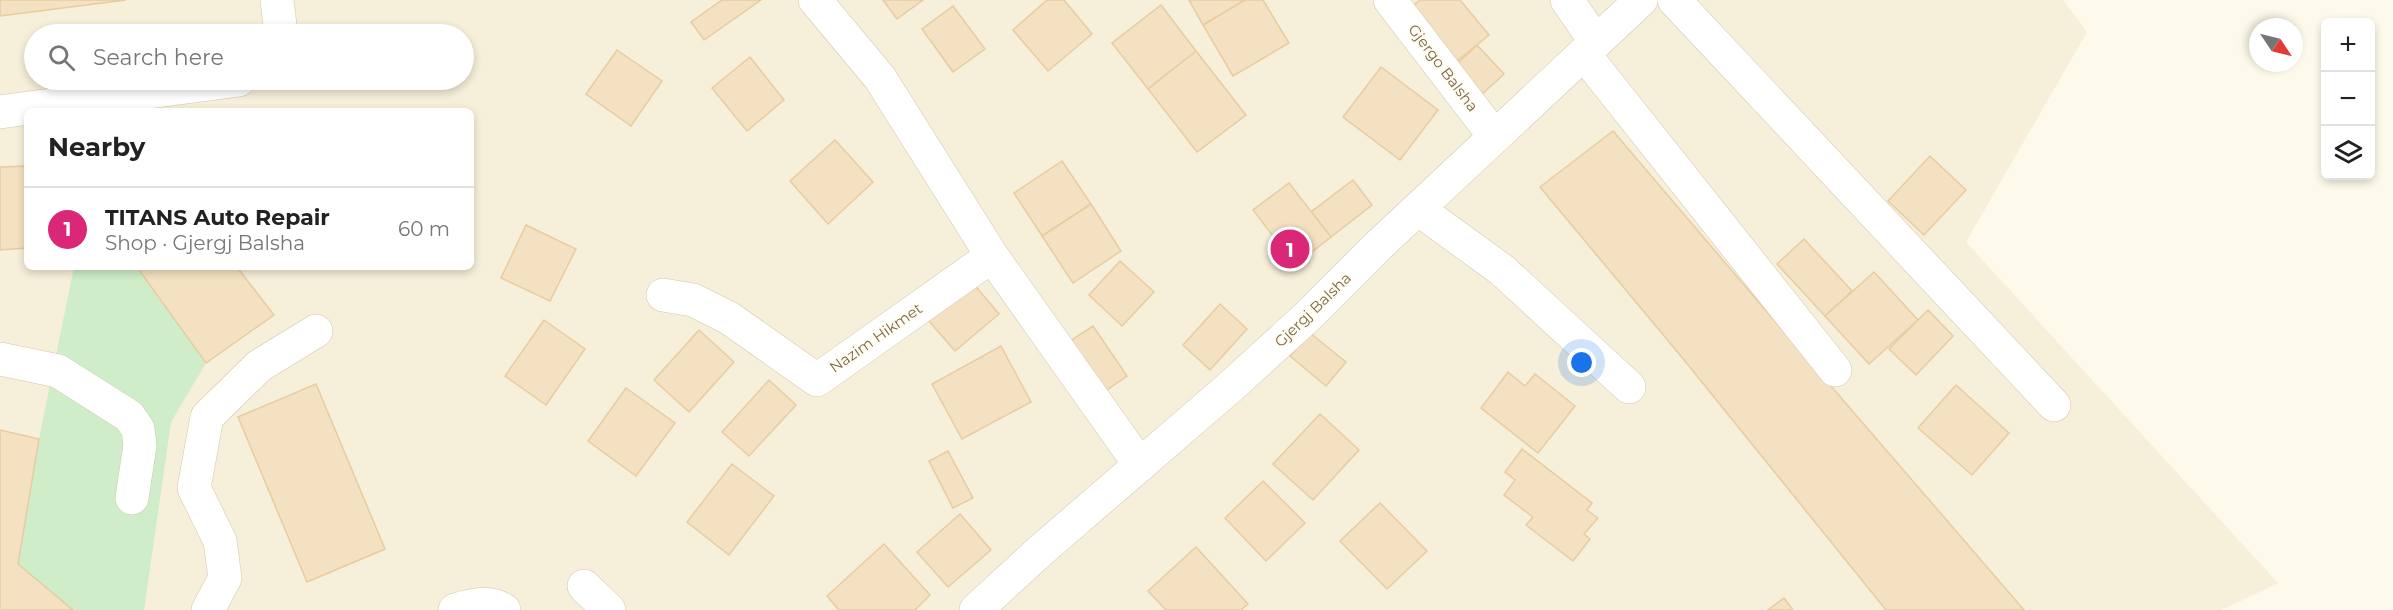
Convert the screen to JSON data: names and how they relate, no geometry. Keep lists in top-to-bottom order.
{
  "streets": {
    "street": ["Gjergo Balsha", "Gjergj Balsha", "Nazim Hikmet"]
  },
  "crossings": [
    ["Gjergo Balsha", "Gjergj Balsha"]
  ],
  "north": "bottom right",
  "page": {
    "map_buttons": ["+", "−"],
    "search": "Search here",
    "heading": "Nearby",
    "list": [
      {
        "mark": "1",
        "name": "TITANS Auto Repair",
        "note": "Shop · Gjergj Balsha",
        "value": "60 m"
      }
    ],
    "pins": "1"
  }
}
